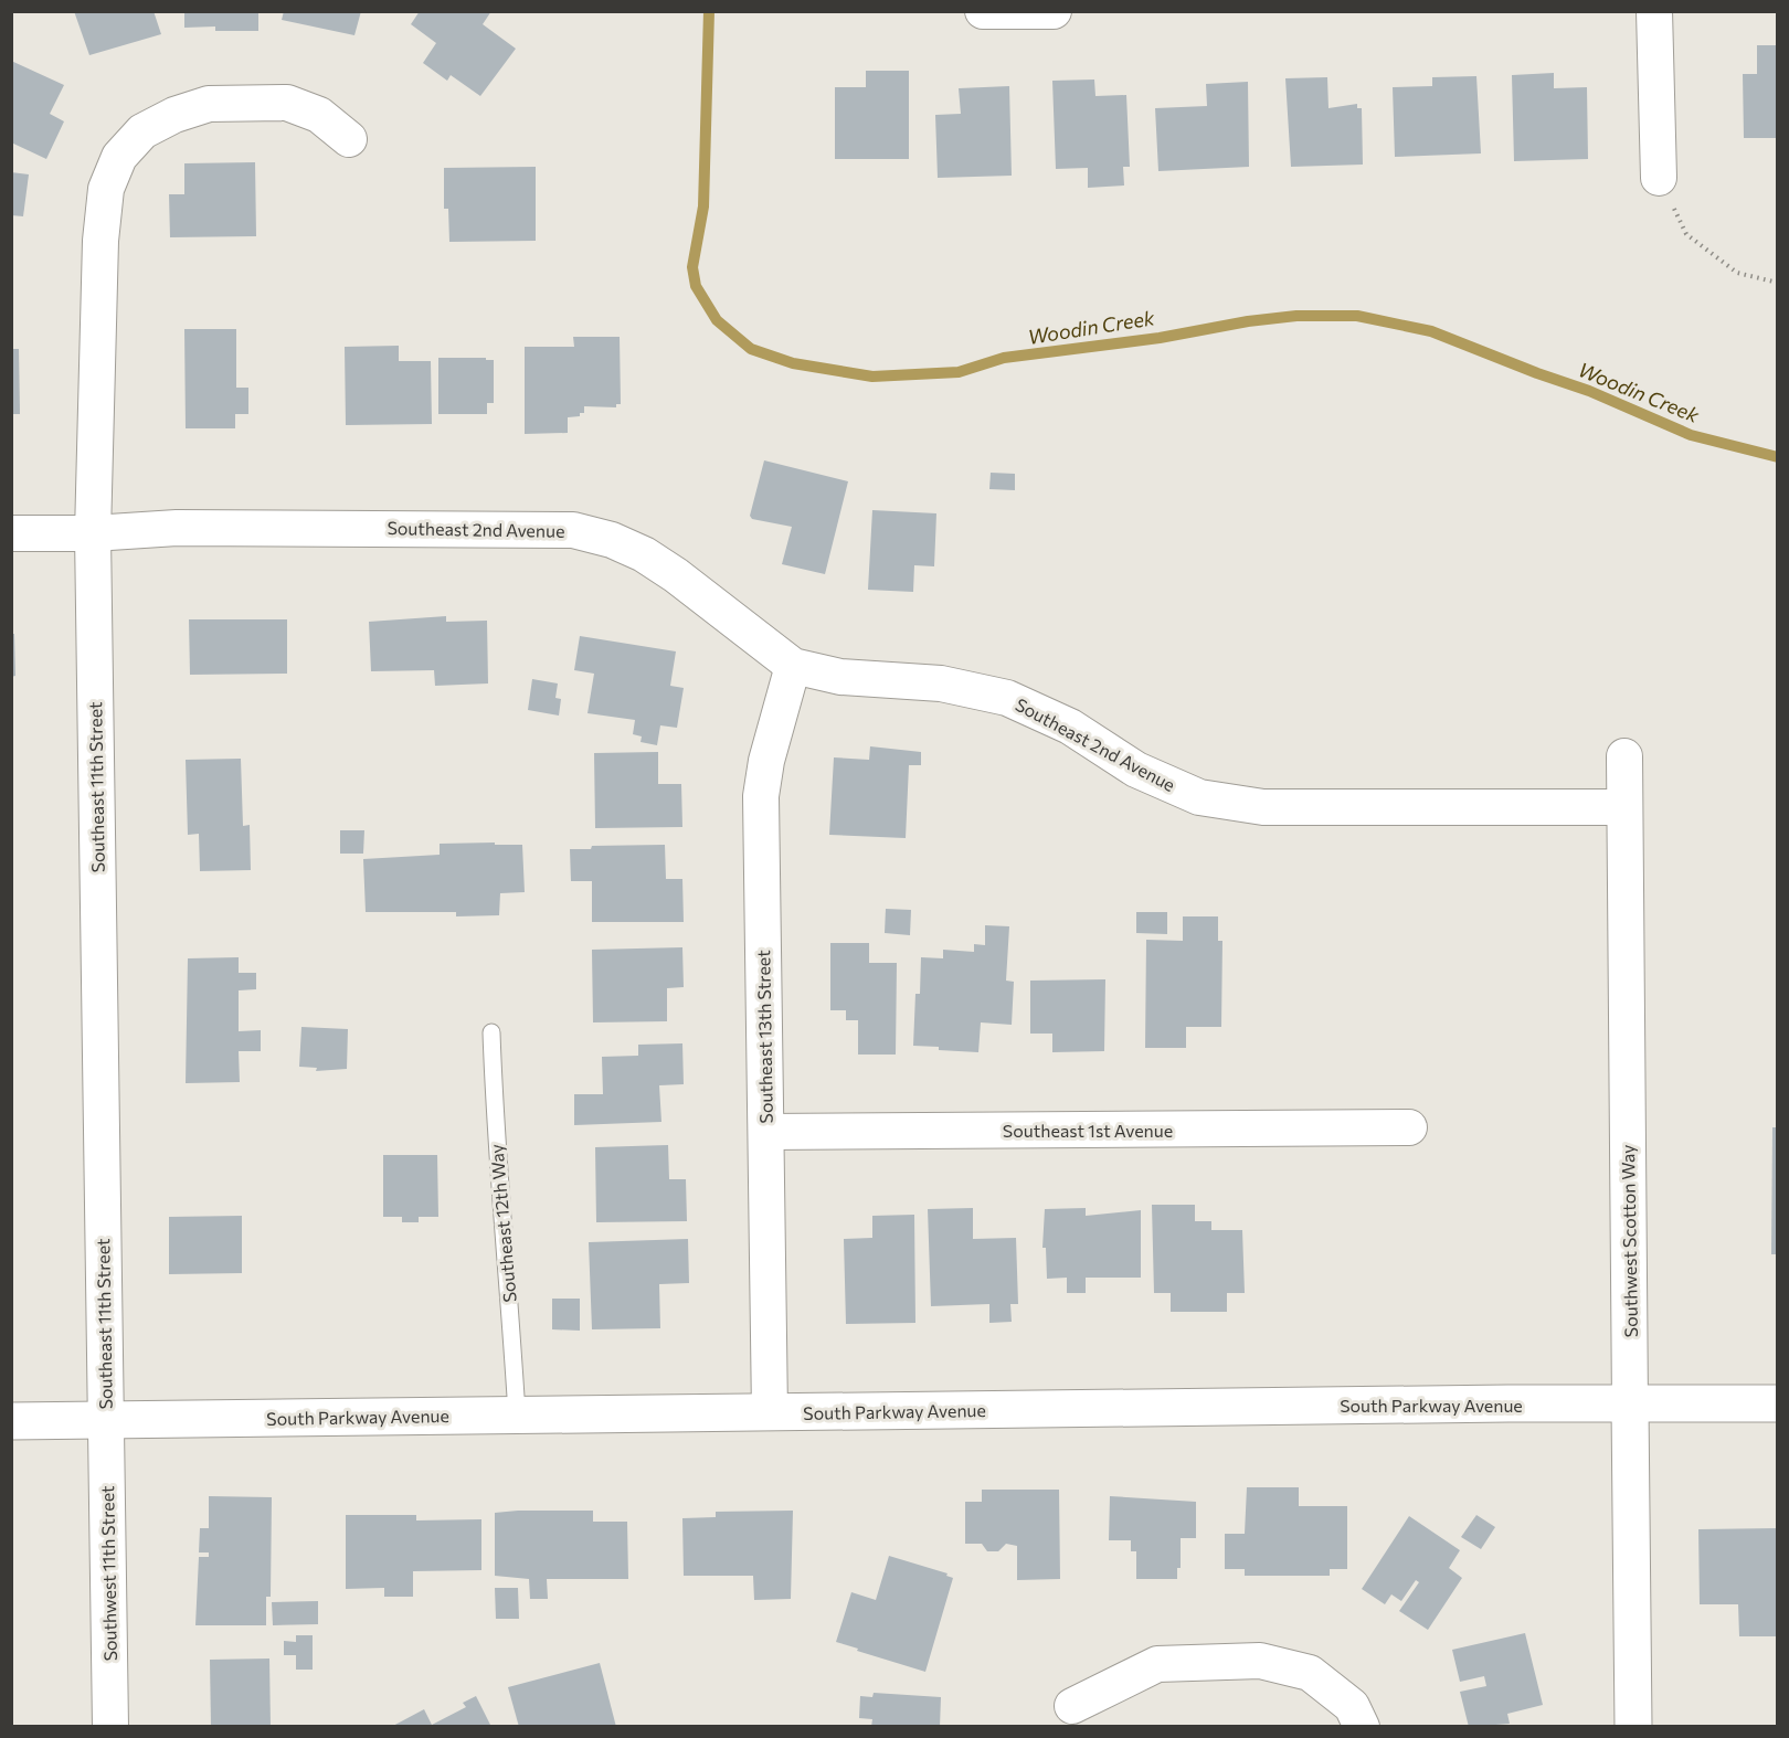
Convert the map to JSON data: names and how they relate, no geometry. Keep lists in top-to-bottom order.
{
  "streets": {
    "main road": ["Southwest Scotton Way", "South Parkway Avenue"],
    "street": [
      "Southeast 2nd Avenue",
      "Southeast 11th Street",
      "Southeast 13th Street",
      "Southeast 1st Avenue",
      "Southwest 11th Street"
    ],
    "lane": ["Southeast 12th Way"]
  },
  "crossings": [
    ["Southeast 2nd Avenue", "Southeast 11th Street"],
    ["Southeast 2nd Avenue", "Southeast 13th Street"],
    ["Southeast 2nd Avenue", "Southwest Scotton Way"],
    ["Southeast 11th Street", "South Parkway Avenue"],
    ["Southeast 11th Street", "Southwest 11th Street"],
    ["Southeast 13th Street", "Southeast 1st Avenue"],
    ["Southeast 13th Street", "South Parkway Avenue"],
    ["Southeast 12th Way", "South Parkway Avenue"],
    ["Southwest Scotton Way", "South Parkway Avenue"],
    ["South Parkway Avenue", "Southwest 11th Street"]
  ],
  "water": ["Woodin Creek"]
}
